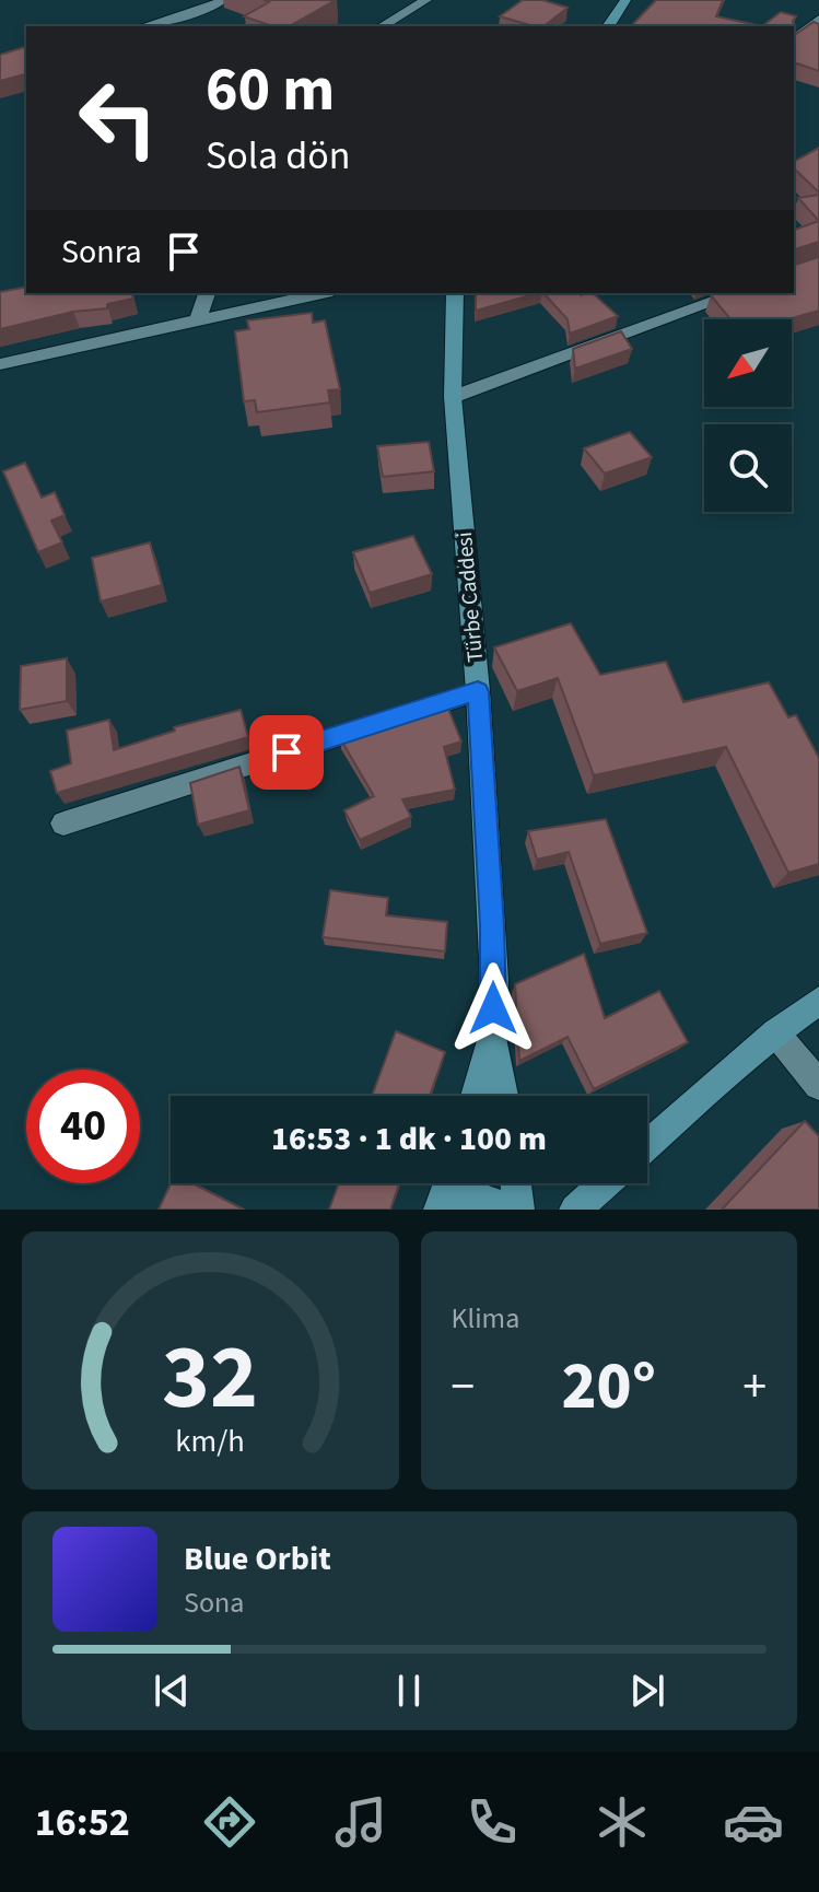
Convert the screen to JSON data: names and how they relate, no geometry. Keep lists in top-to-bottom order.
{
  "streets": {
    "street": ["Türbe Caddesi"]
  },
  "north": "bottom left",
  "page": {
    "turn": ["60 m", "Sola dön"],
    "then": "Sonra",
    "limit": "40",
    "trip": "16:53 · 1 dk · 100 m",
    "tile": "Klima",
    "heat": ["−", "20°", "+"],
    "song": ["Blue Orbit", "Sona"],
    "tabs": "16:52",
    "gauge": ["32", "km/h"]
  }
}
